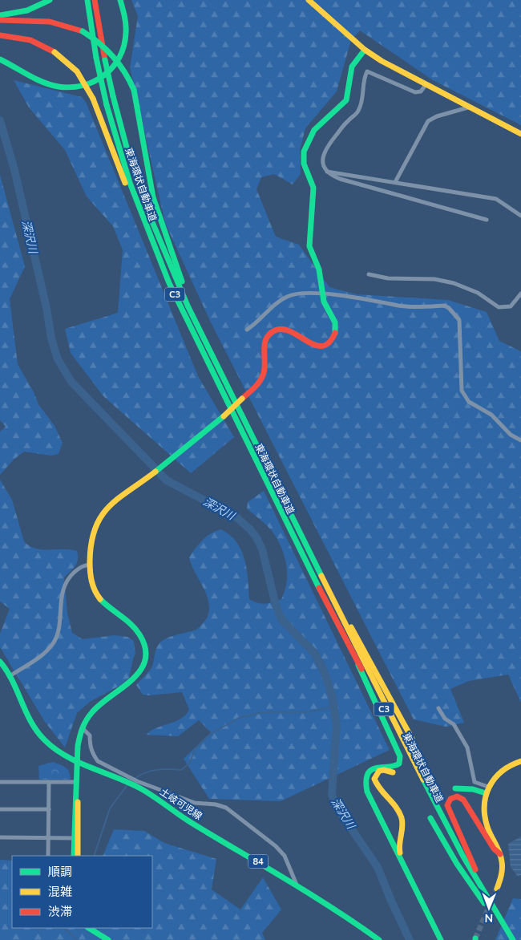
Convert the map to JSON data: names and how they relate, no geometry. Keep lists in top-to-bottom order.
{
  "streets": {
    "main road": [
      "東海環状自動車道",
      "C3",
      "土岐可児線",
      "84"
    ]
  },
  "crossings": [
    ["東海環状自動車道", "C3"]
  ],
  "water": ["深沢川"],
  "legend": ["順調", "混雑", "渋滞"],
  "north": "bottom"
}
